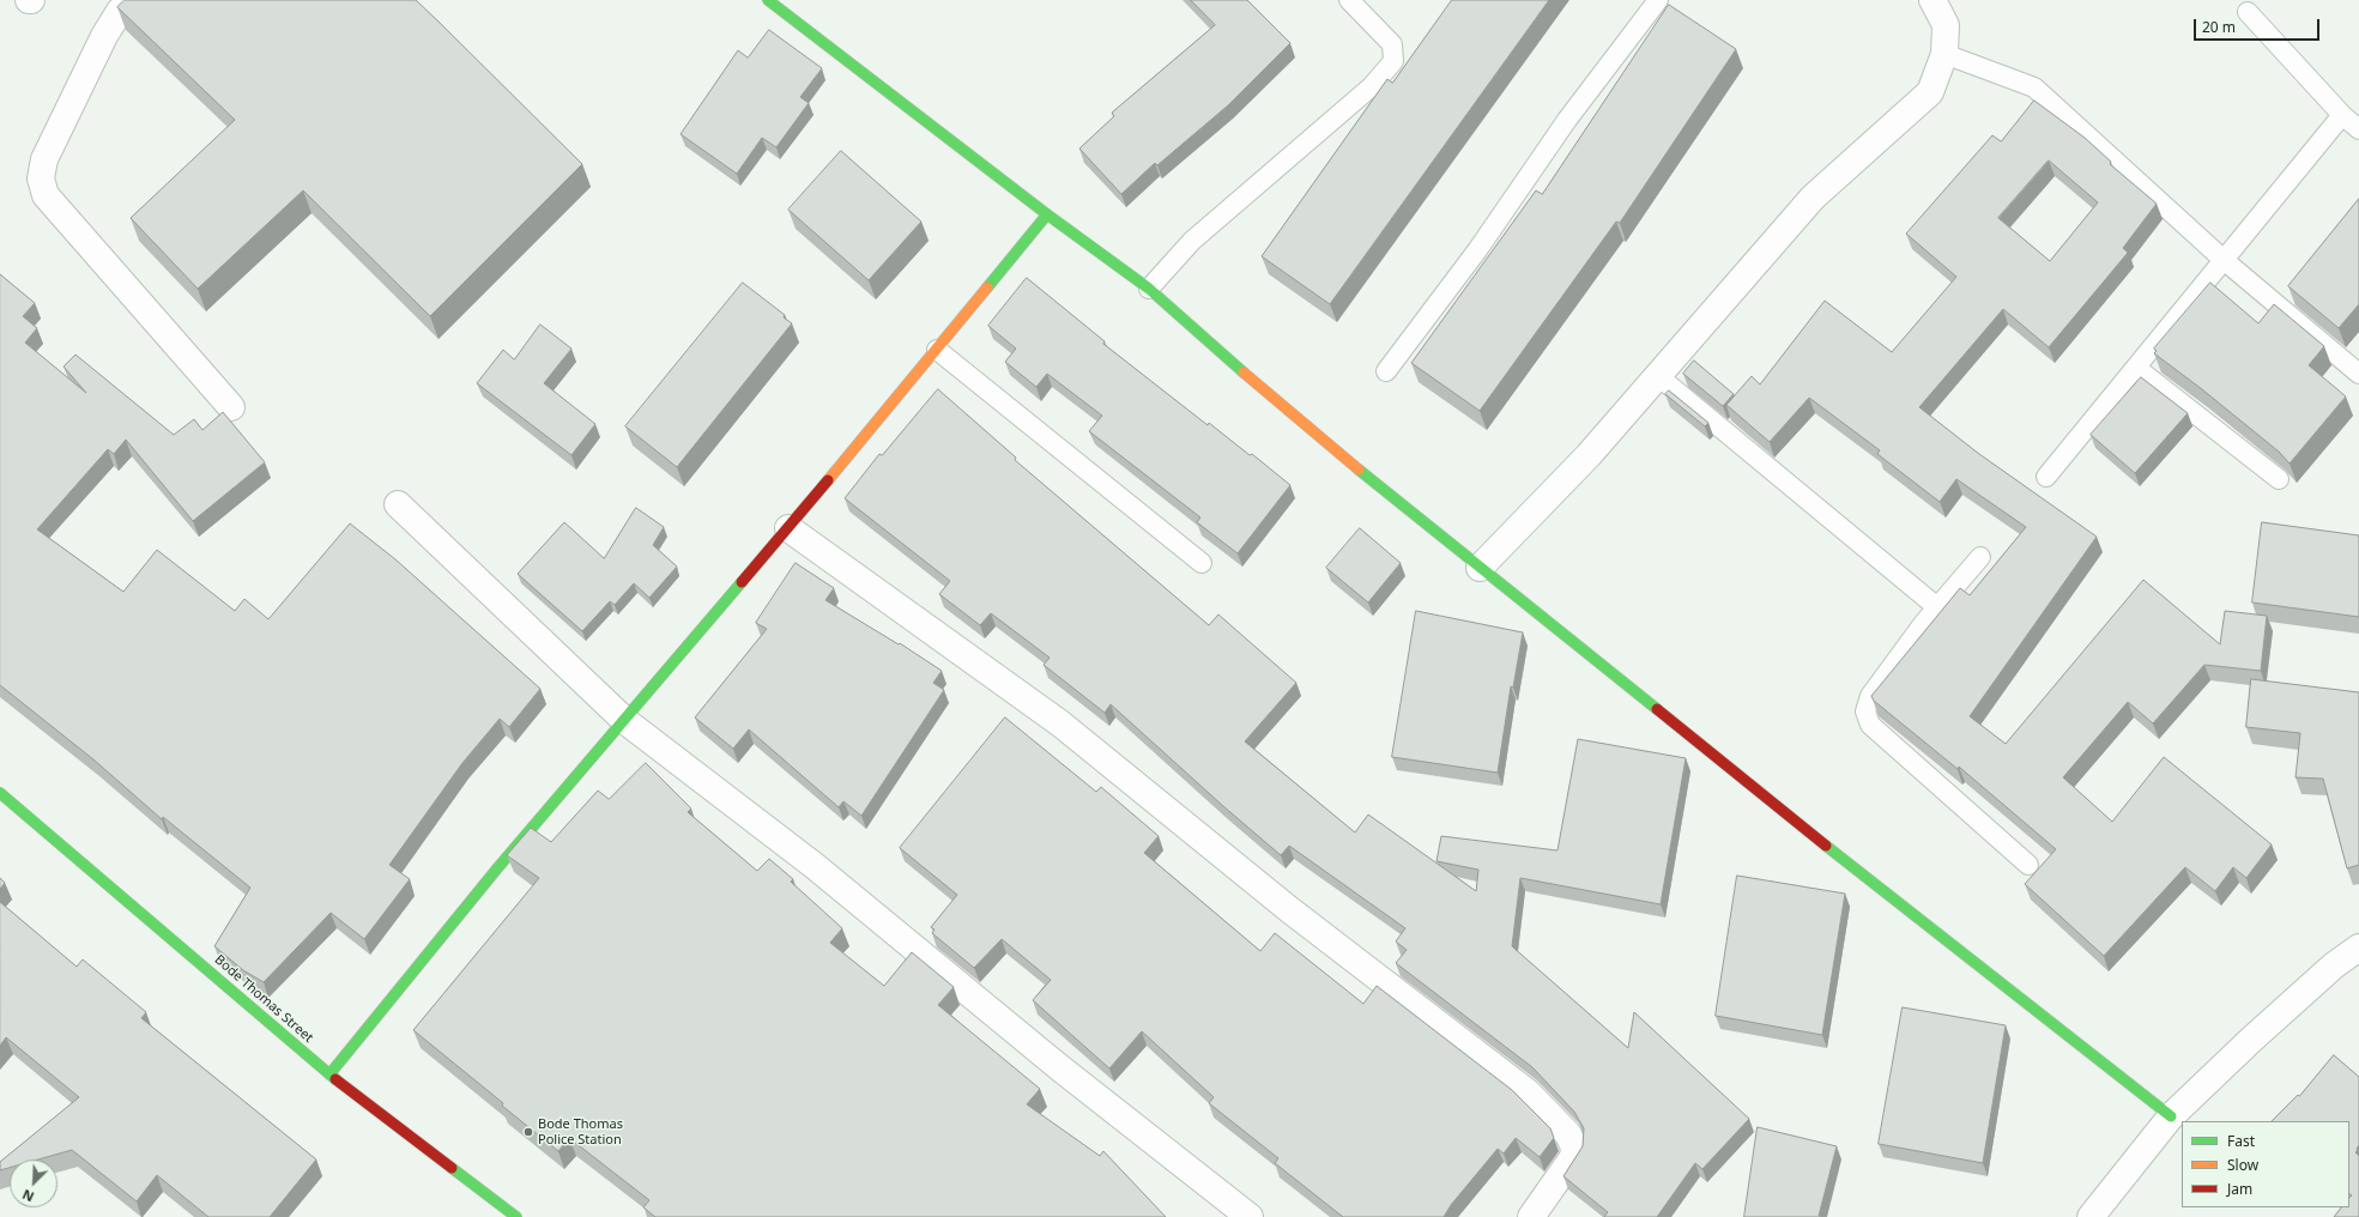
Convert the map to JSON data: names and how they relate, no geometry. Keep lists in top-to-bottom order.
{
  "streets": {
    "street": ["Bode Thomas Street"]
  },
  "places": ["Bode Thomas Police Station"],
  "legend": ["Fast", "Slow", "Jam"],
  "scale_bar": "20 m",
  "north": "bottom left"
}
